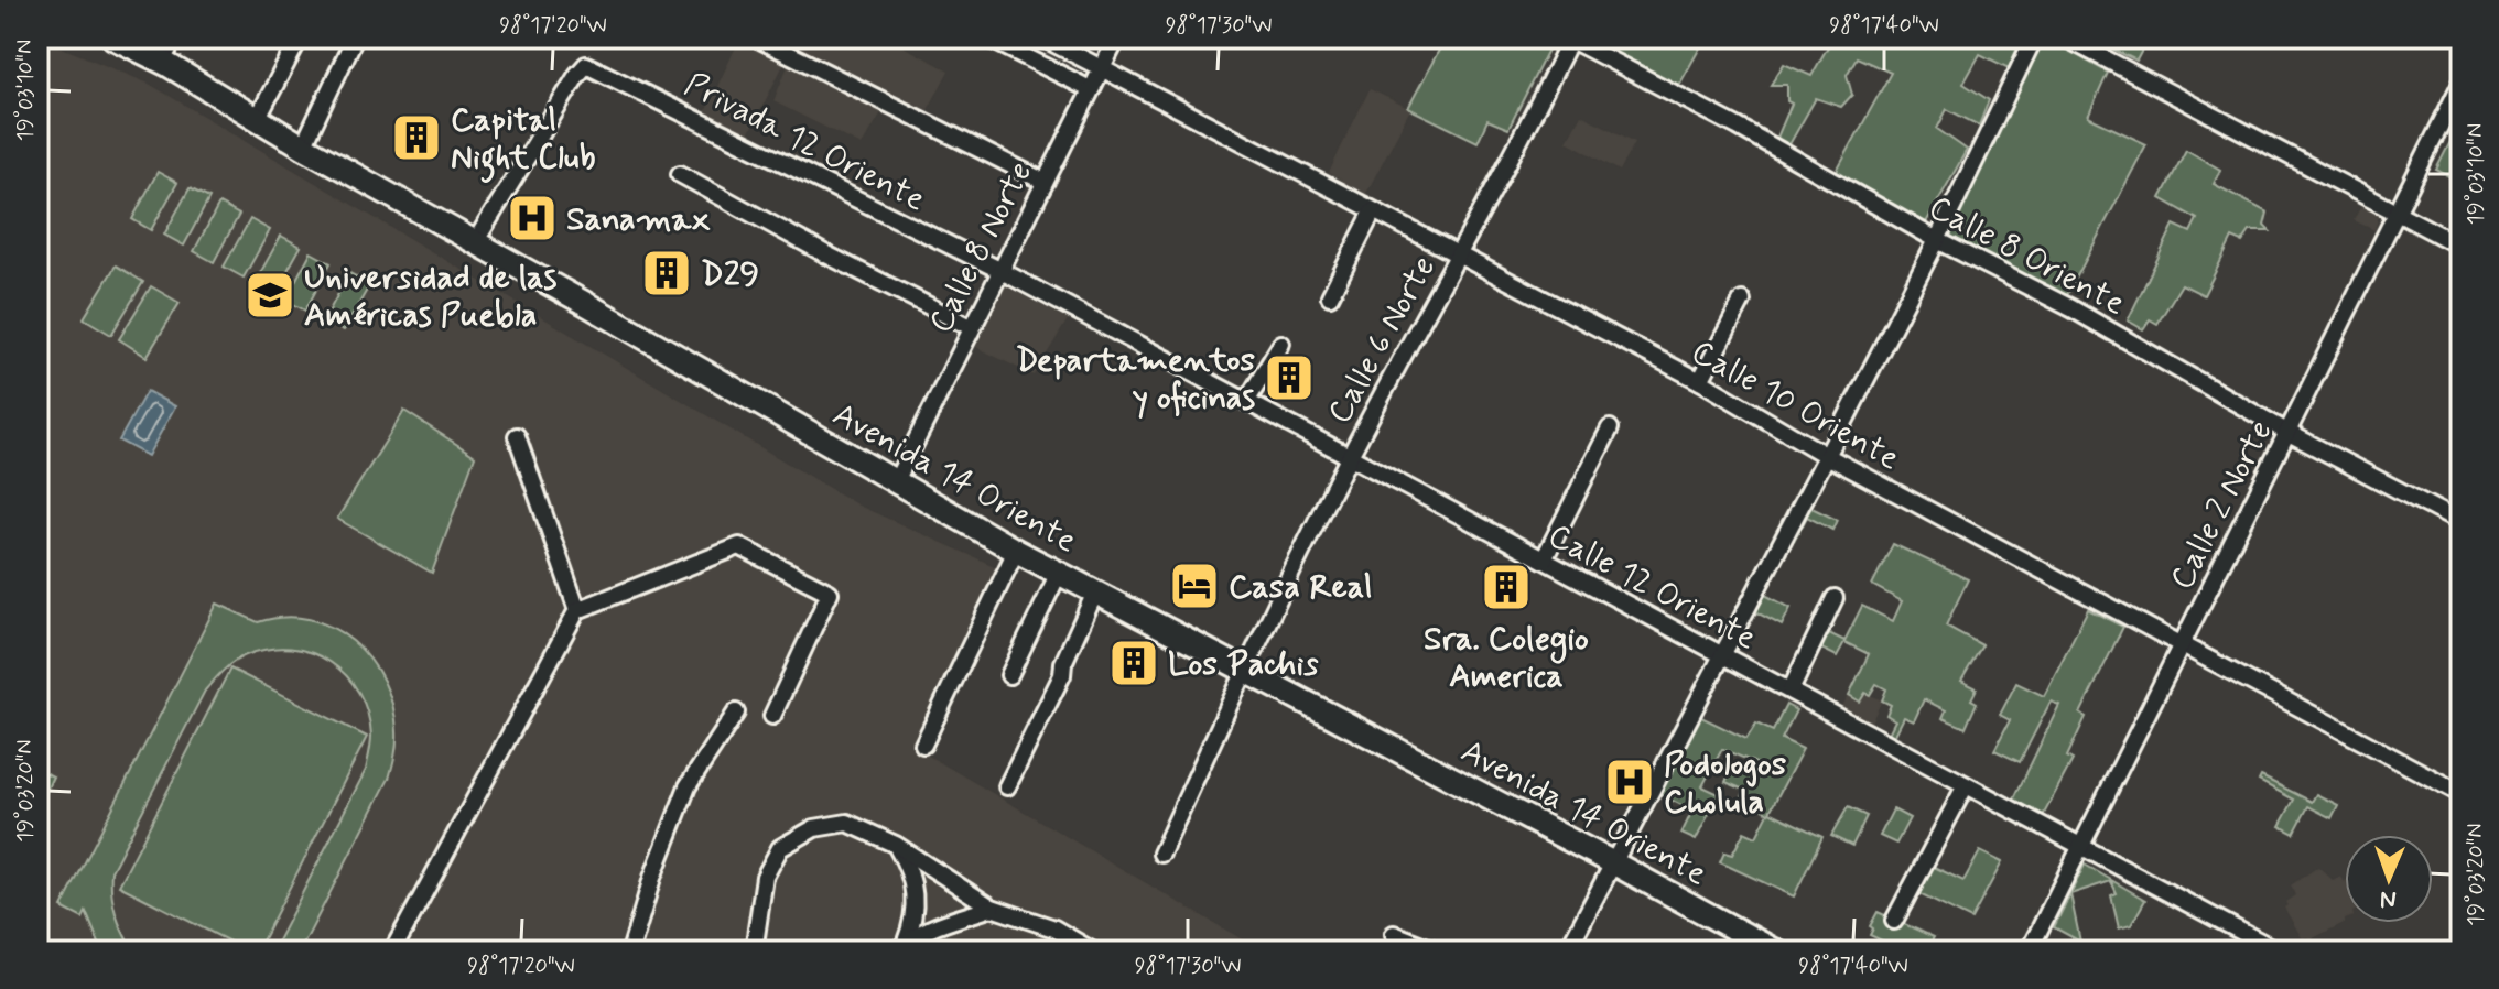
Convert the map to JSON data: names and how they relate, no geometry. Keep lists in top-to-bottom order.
{
  "streets": {
    "main road": ["Avenida 14 Oriente"],
    "street": [
      "Privada 12 Oriente",
      "Calle 8 Norte",
      "Calle 8 Oriente",
      "Calle 6 Norte",
      "Calle 10 Oriente",
      "Calle 2 Norte",
      "Calle 12 Oriente"
    ]
  },
  "crossings": [
    ["Privada 12 Oriente", "Calle 8 Norte"],
    ["Privada 12 Oriente", "Avenida 14 Oriente"],
    ["Privada 12 Oriente", "Calle 12 Oriente"],
    ["Calle 8 Norte", "Calle 10 Oriente"],
    ["Calle 8 Norte", "Avenida 14 Oriente"],
    ["Calle 8 Norte", "Calle 12 Oriente"],
    ["Calle 8 Oriente", "Calle 6 Norte"],
    ["Calle 8 Oriente", "Calle 2 Norte"],
    ["Calle 6 Norte", "Calle 10 Oriente"],
    ["Calle 6 Norte", "Avenida 14 Oriente"],
    ["Calle 6 Norte", "Calle 12 Oriente"],
    ["Calle 10 Oriente", "Calle 2 Norte"],
    ["Calle 2 Norte", "Calle 12 Oriente"]
  ],
  "places": {
    "building": [
      "Capital Night Club",
      "D29",
      "Departamentos y oficinas",
      "Sra. Colegio America",
      "Los Pachis"
    ],
    "hospital": ["Sanamax", "Podologos Cholula"],
    "school or university": ["Universidad de las Américas Puebla"],
    "hotel": ["Casa Real"]
  },
  "north": "bottom",
  "coordinates": [
    "98°17'20\"W",
    "98°17'30\"W",
    "98°17'40\"W",
    "19°03'10\"N",
    "19°03'20\"N"
  ]
}
